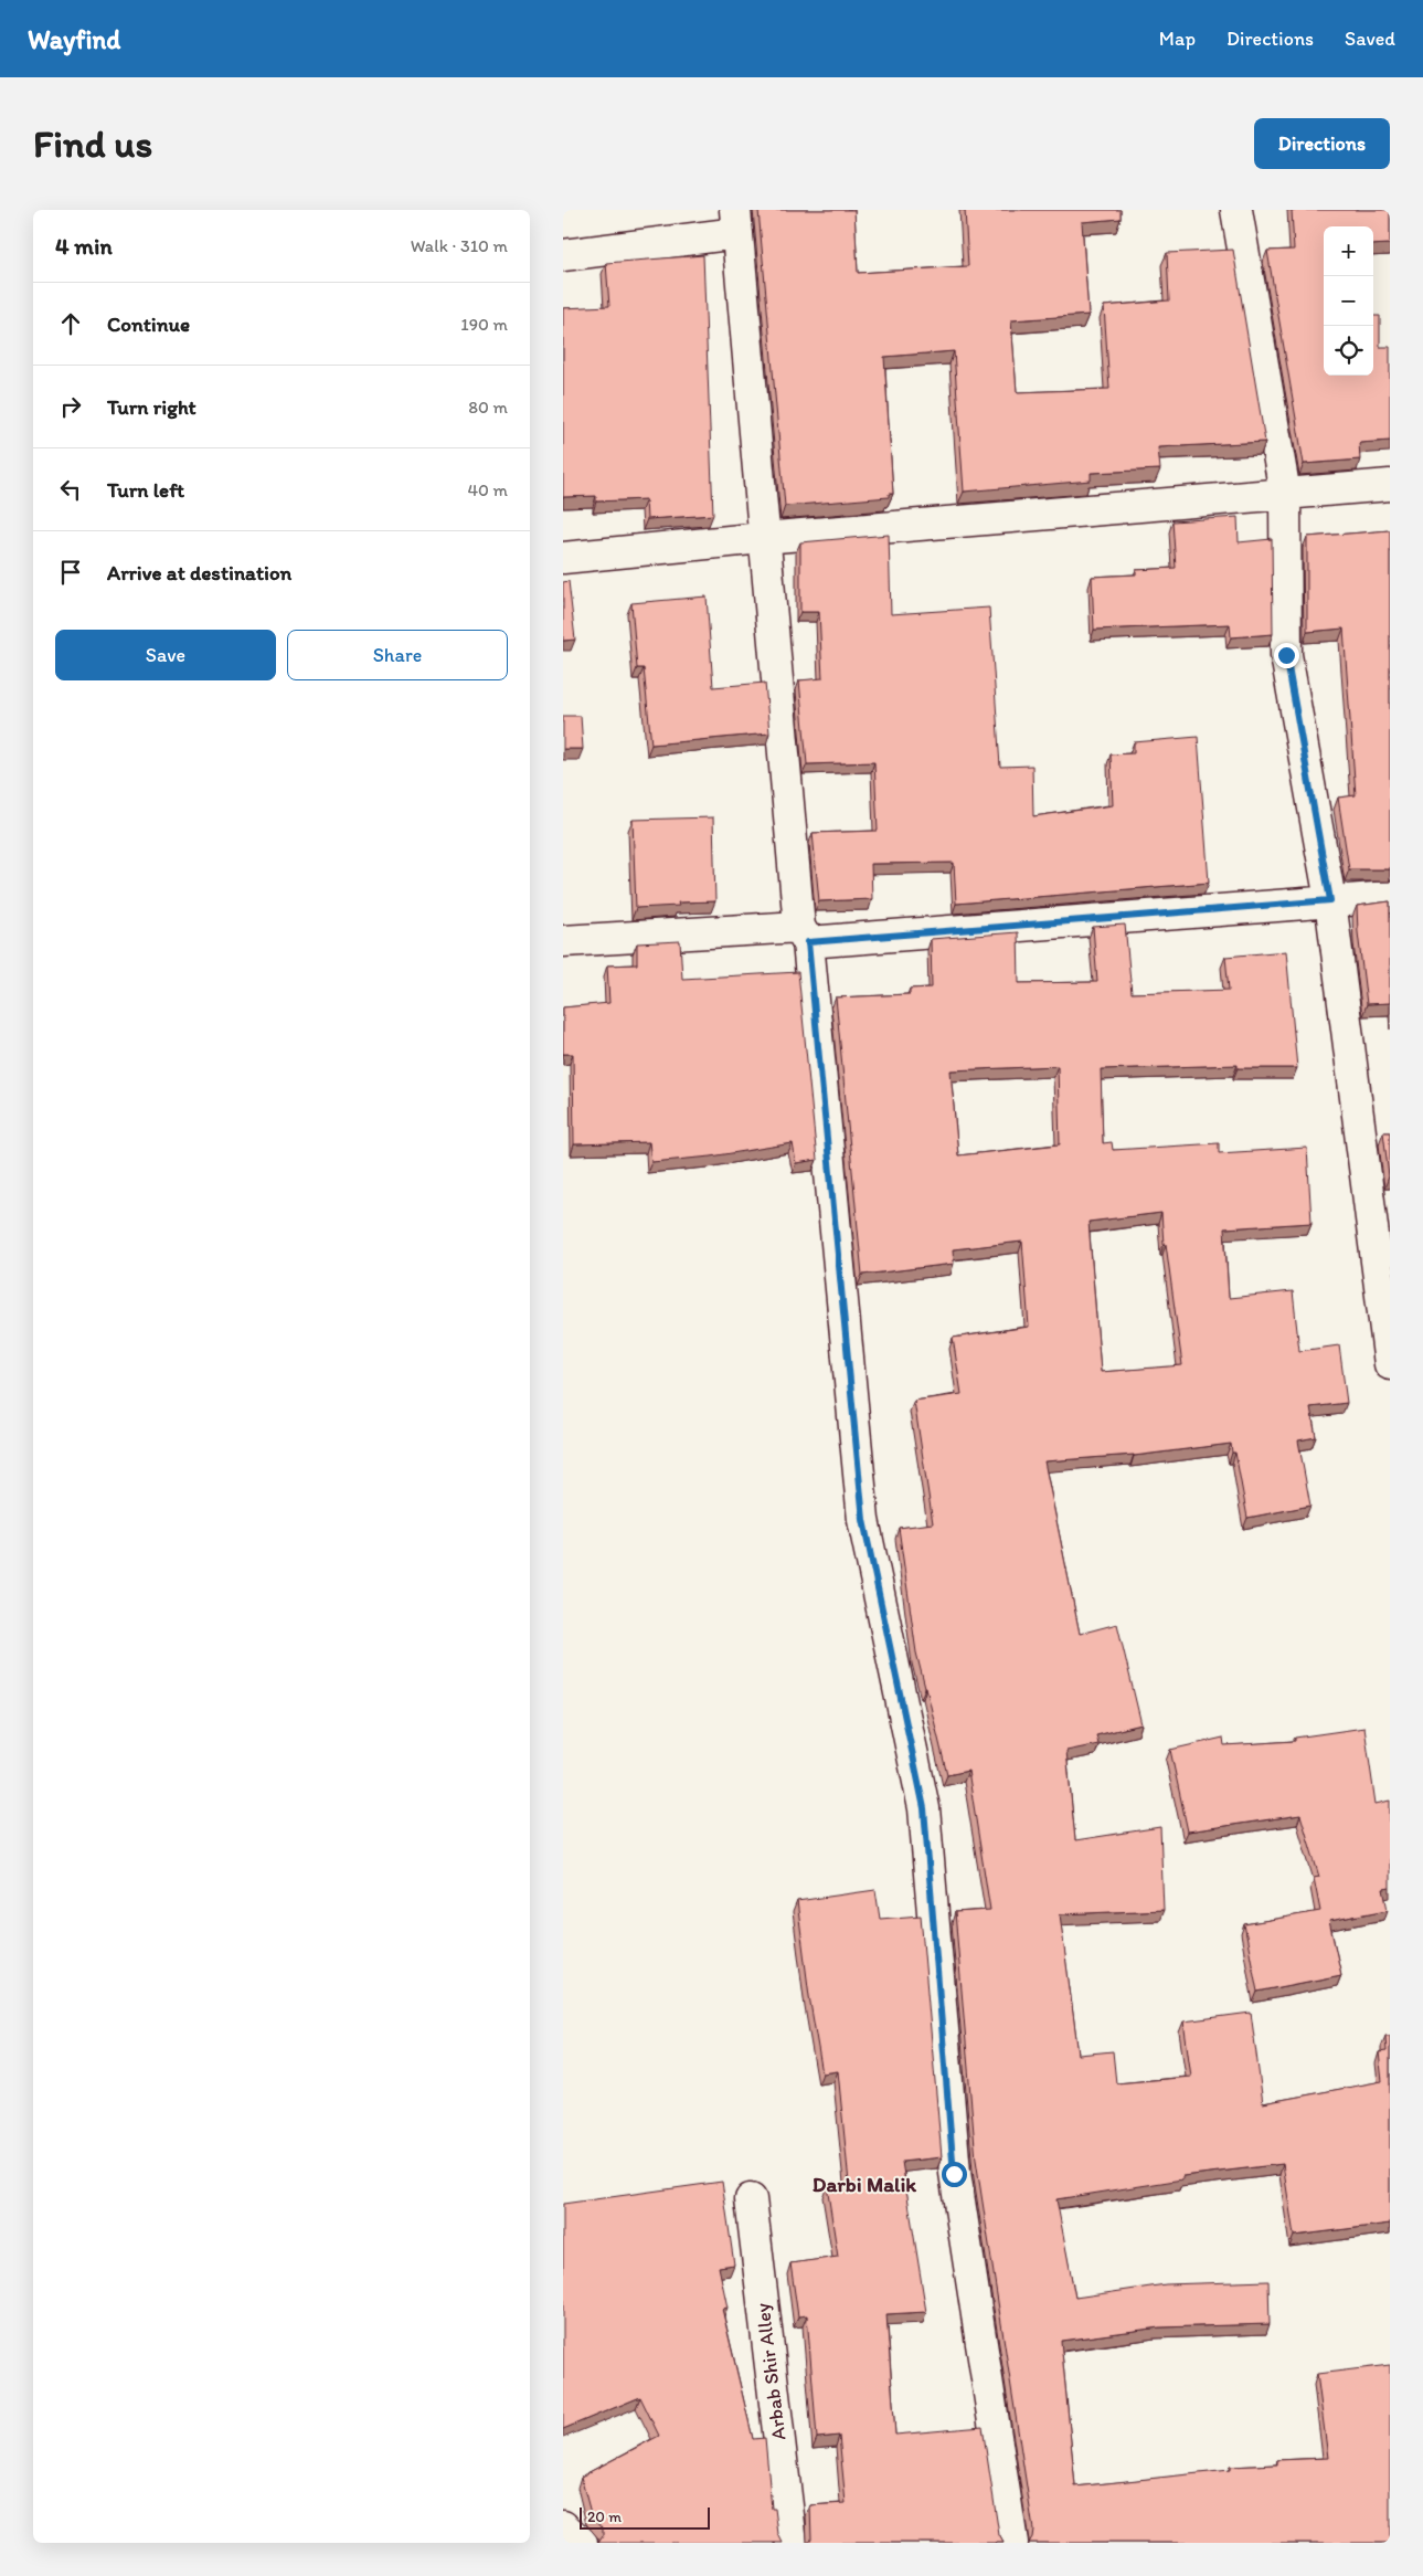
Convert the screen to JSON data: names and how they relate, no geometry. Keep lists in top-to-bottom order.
{
  "streets": {
    "street": ["Arbab Shir Alley"]
  },
  "districts": ["Darbi Malik"],
  "scale_bar": "20 m",
  "page": {
    "header": "Wayfind",
    "nav": ["Map", "Directions", "Saved"],
    "buttons": [
      "Directions",
      ["Save", "Share"]
    ],
    "title": "Find us",
    "heading": ["4 min", "Walk · 310 m"],
    "map_buttons": ["+", "−"],
    "list": [
      ["Continue", "190 m"],
      ["Turn right", "80 m"],
      ["Turn left", "40 m"],
      "Arrive at destination"
    ],
    "scale": "20 m"
  }
}
